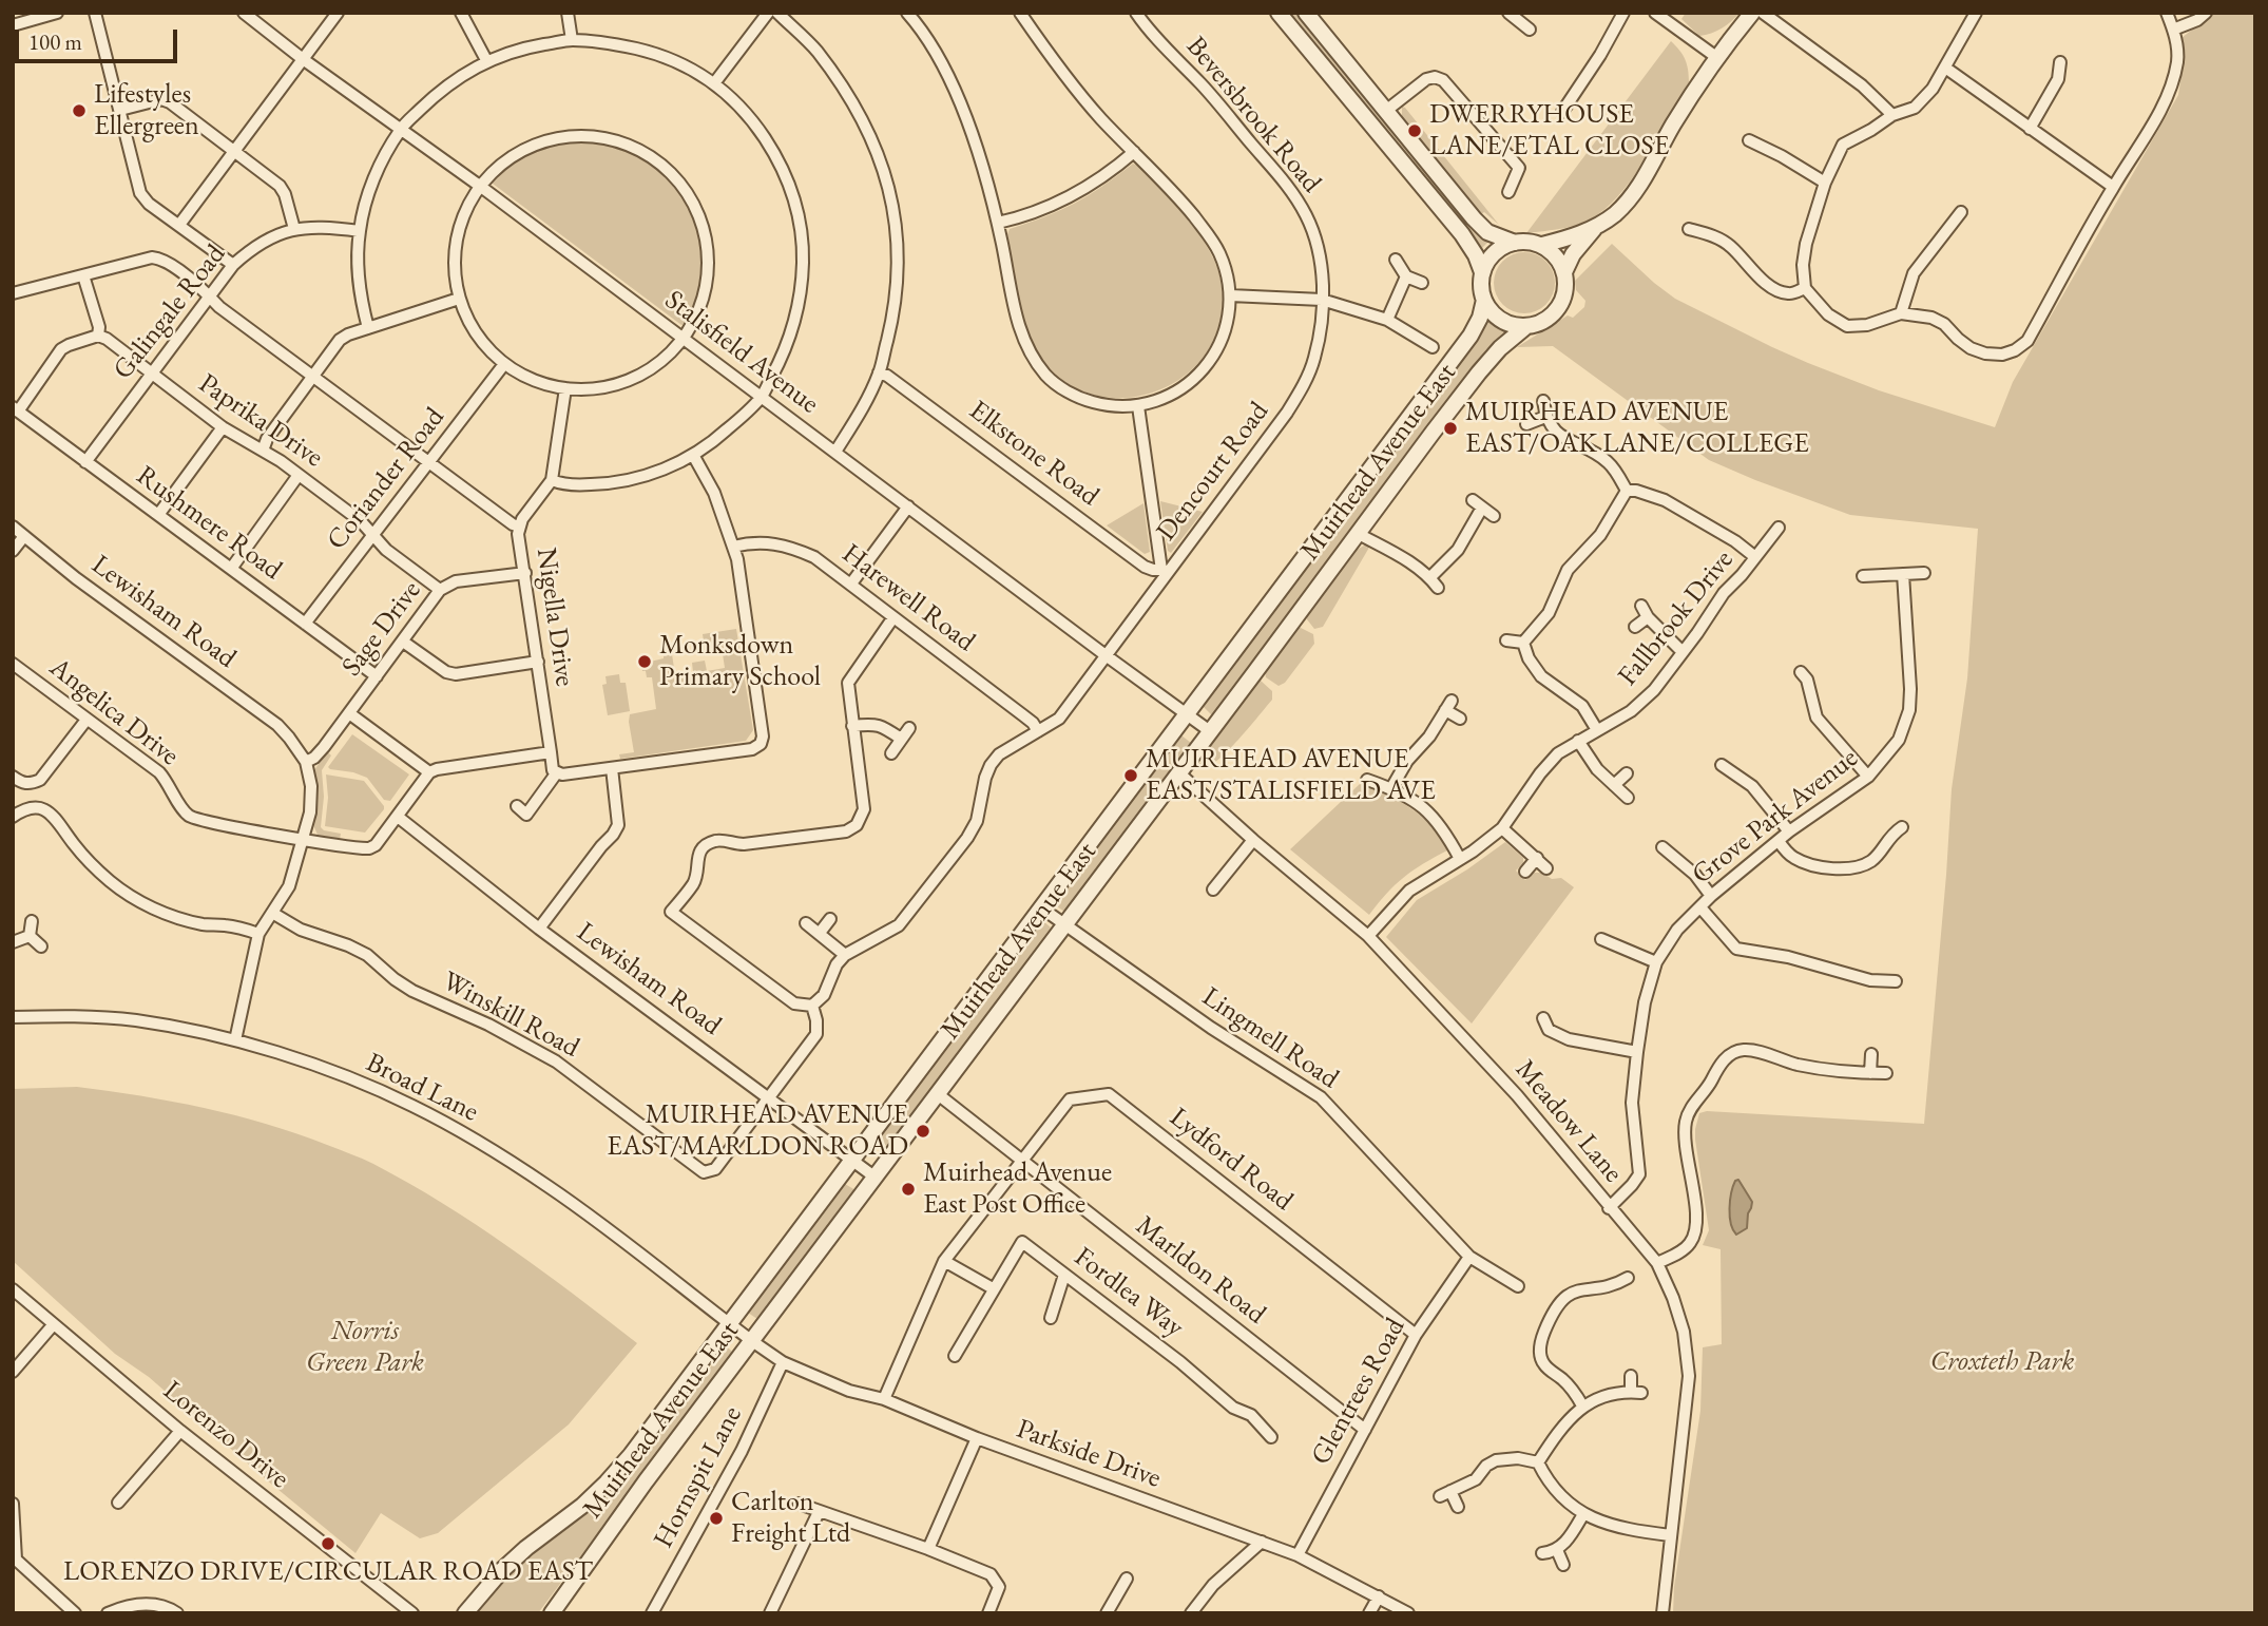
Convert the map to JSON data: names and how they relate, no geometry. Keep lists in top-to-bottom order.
{
  "streets": {
    "street": [
      "Beversbrook Road",
      "Galingale Road",
      "Stalisfield Avenue",
      "Paprika Drive",
      "Elkstone Road",
      "Muirhead Avenue East",
      "Dencourt Road",
      "Coriander Road",
      "Rushmere Road",
      "Harewell Road",
      "Lewisham Road",
      "Nigella Drive",
      "Fallbrook Drive",
      "Sage Drive",
      "Angelica Drive",
      "Grove Park Avenue",
      "Winskill Road",
      "Lingmell Road",
      "Broad Lane",
      "Meadow Lane",
      "Lydford Road",
      "Marldon Road",
      "Fordlea Way",
      "Glentrees Road",
      "Lorenzo Drive",
      "Parkside Drive",
      "Hornspit Lane"
    ]
  },
  "crossings": [
    ["Beversbrook Road", "Dencourt Road"],
    ["Galingale Road", "Paprika Drive"],
    ["Galingale Road", "Rushmere Road"],
    ["Stalisfield Avenue", "Muirhead Avenue East"],
    ["Stalisfield Avenue", "Dencourt Road"],
    ["Paprika Drive", "Coriander Road"],
    ["Paprika Drive", "Sage Drive"],
    ["Elkstone Road", "Dencourt Road"],
    ["Muirhead Avenue East", "Lewisham Road"],
    ["Muirhead Avenue East", "Lingmell Road"],
    ["Muirhead Avenue East", "Broad Lane"],
    ["Muirhead Avenue East", "Meadow Lane"],
    ["Muirhead Avenue East", "Marldon Road"],
    ["Muirhead Avenue East", "Parkside Drive"],
    ["Dencourt Road", "Harewell Road"],
    ["Coriander Road", "Rushmere Road"],
    ["Rushmere Road", "Sage Drive"],
    ["Lewisham Road", "Sage Drive"],
    ["Lewisham Road", "Angelica Drive"],
    ["Lewisham Road", "Winskill Road"],
    ["Nigella Drive", "Sage Drive"],
    ["Fallbrook Drive", "Meadow Lane"],
    ["Grove Park Avenue", "Meadow Lane"],
    ["Lingmell Road", "Glentrees Road"],
    ["Broad Lane", "Parkside Drive"],
    ["Lydford Road", "Marldon Road"],
    ["Lydford Road", "Glentrees Road"],
    ["Lydford Road", "Parkside Drive"],
    ["Marldon Road", "Glentrees Road"],
    ["Glentrees Road", "Parkside Drive"],
    ["Parkside Drive", "Hornspit Lane"]
  ],
  "parks": ["Norris Green Park", "Croxteth Park"],
  "places": [
    "Lifestyles Ellergreen",
    "DWERRYHOUSE LANE/ETAL CLOSE",
    "MUIRHEAD AVENUE EAST/OAK LANE/COLLEGE",
    "Monksdown Primary School",
    "MUIRHEAD AVENUE EAST/STALISFIELD AVE",
    "MUIRHEAD AVENUE EAST/MARLDON ROAD",
    "Muirhead Avenue East Post Office",
    "Carlton Freight Ltd",
    "LORENZO DRIVE/CIRCULAR ROAD EAST"
  ],
  "scale_bar": "100 m"
}
